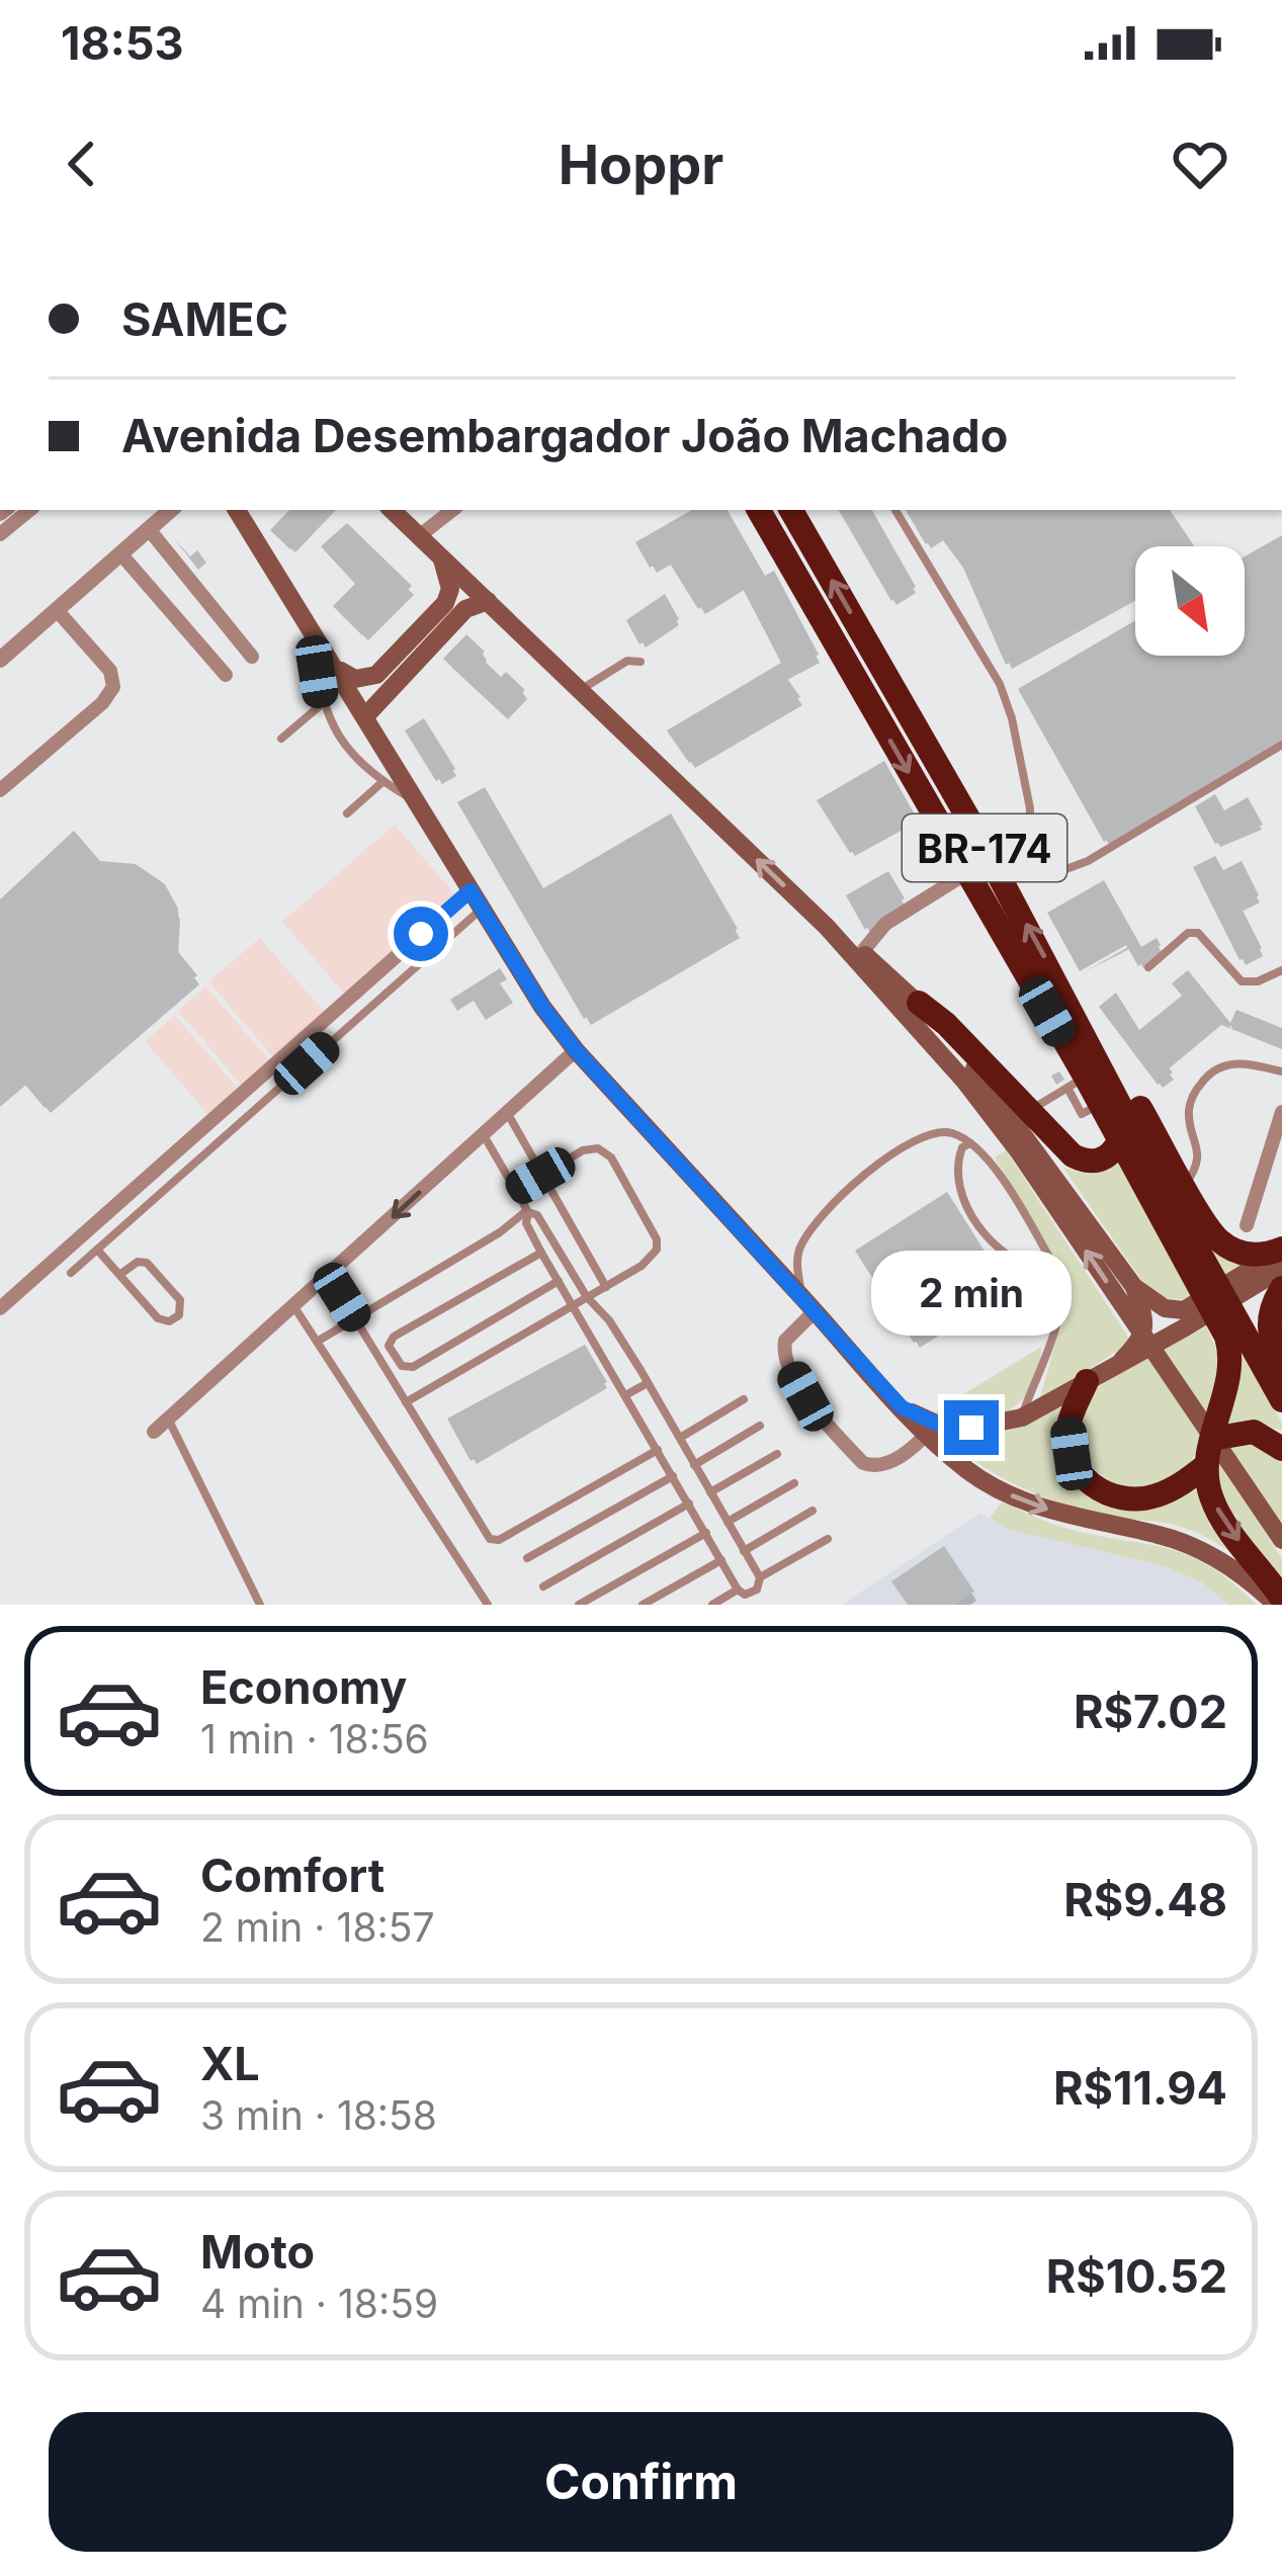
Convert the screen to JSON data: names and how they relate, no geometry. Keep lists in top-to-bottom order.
{
  "streets": {
    "highway": ["BR-174"]
  },
  "north": "bottom right",
  "page": {
    "status": "18:53",
    "header": "Hoppr",
    "banner": ["SAMEC", "Avenida Desembargador João Machado"],
    "bubble": "2 min",
    "list": [
      {
        "name": "Economy",
        "note": "1 min · 18:56",
        "value": "R$7.02"
      },
      {
        "name": "Comfort",
        "note": "2 min · 18:57",
        "value": "R$9.48"
      },
      {
        "name": "XL",
        "note": "3 min · 18:58",
        "value": "R$11.94"
      },
      {
        "name": "Moto",
        "note": "4 min · 18:59",
        "value": "R$10.52"
      }
    ],
    "buttons": "Confirm"
  }
}
